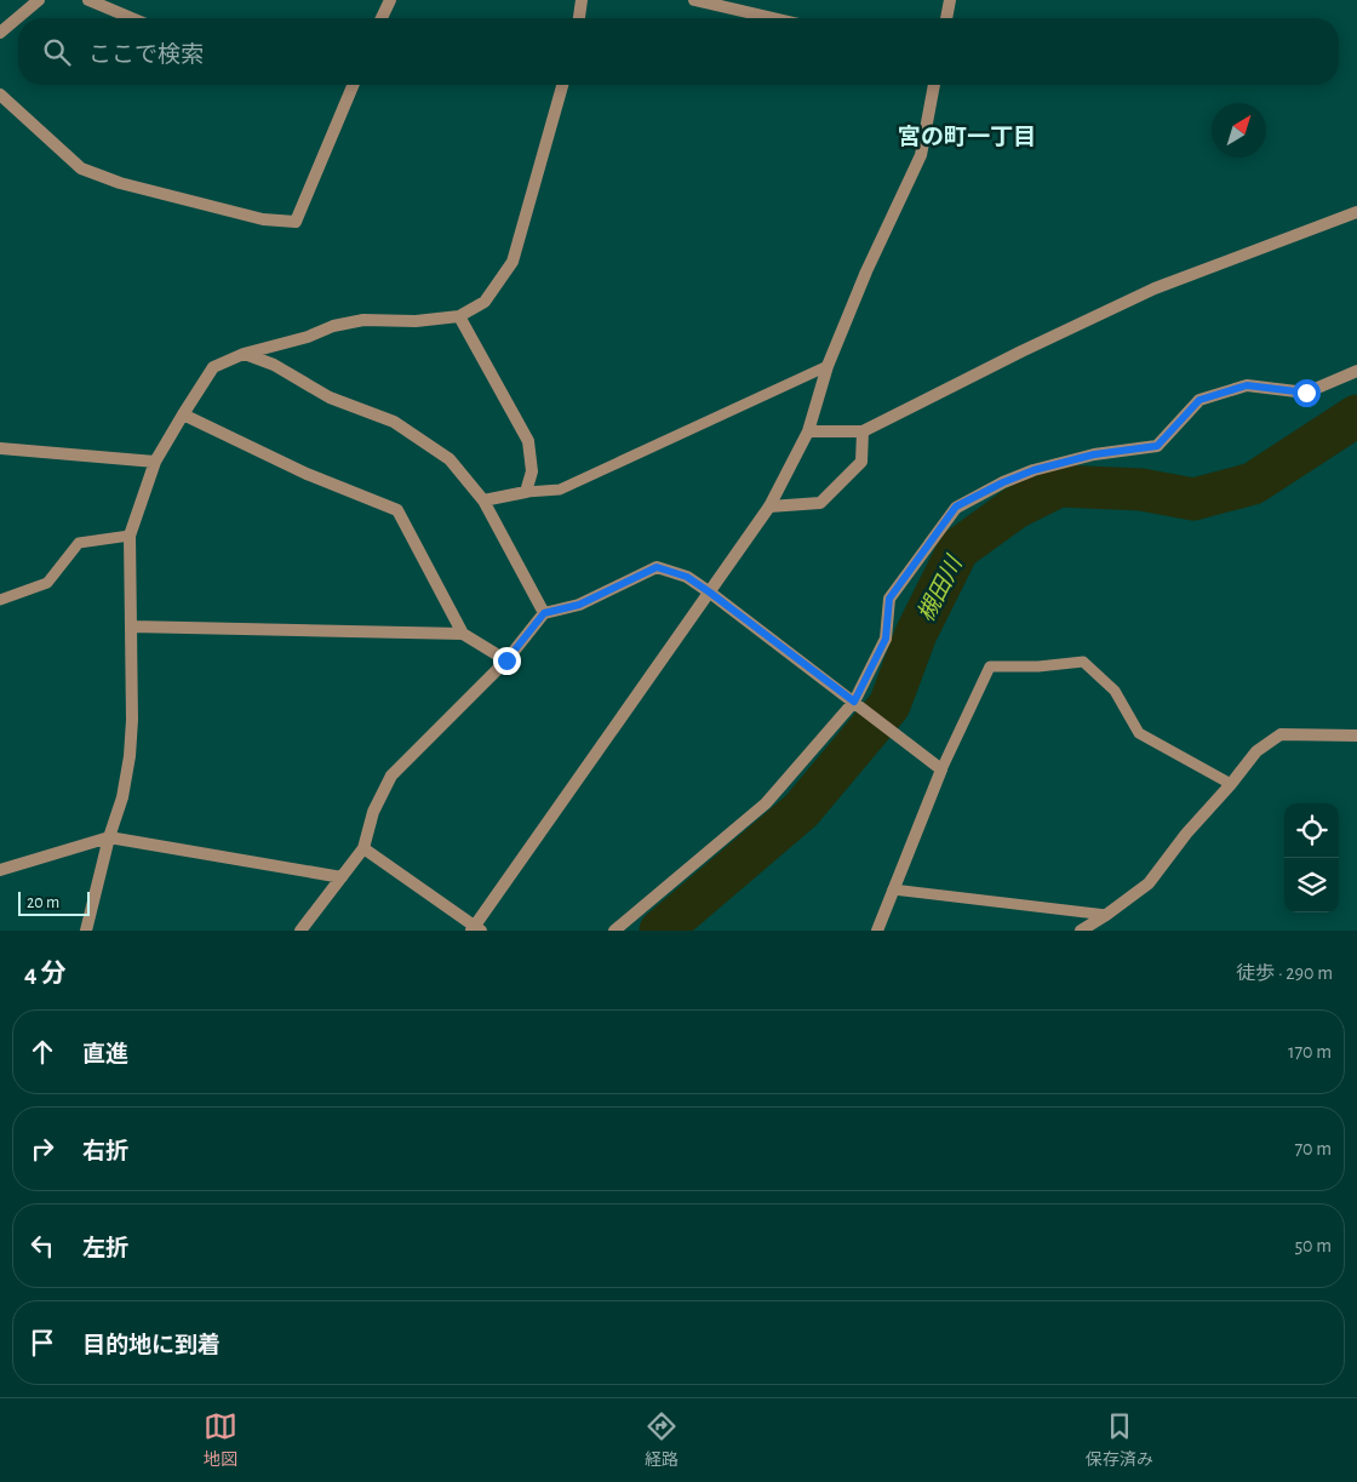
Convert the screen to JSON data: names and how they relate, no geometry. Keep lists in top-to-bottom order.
{
  "districts": ["宮の町一丁目"],
  "water": ["槻田川"],
  "scale_bar": "20 m",
  "north": "top right",
  "page": {
    "search": "ここで検索",
    "scale": "20 m",
    "heading": ["4 分", "徒歩 · 290 m"],
    "list": [
      ["直進", "170 m"],
      ["右折", "70 m"],
      ["左折", "50 m"],
      "目的地に到着"
    ],
    "nav": ["地図", "経路", "保存済み"]
  }
}
